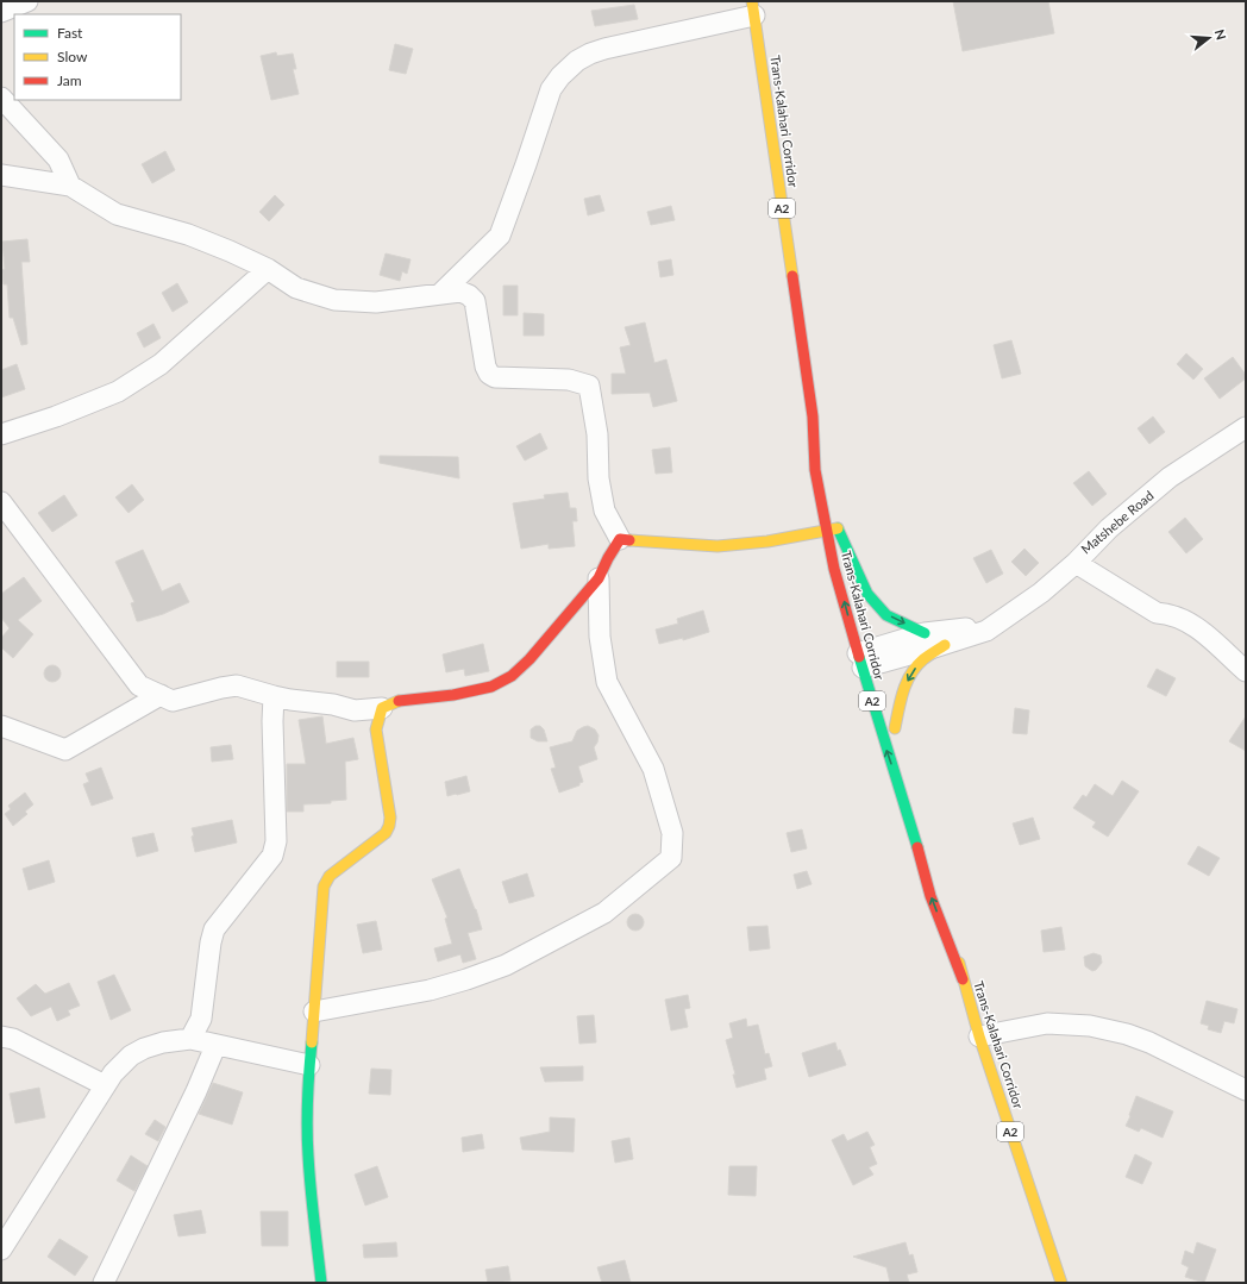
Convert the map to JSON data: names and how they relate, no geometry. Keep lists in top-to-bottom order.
{
  "streets": {
    "main road": ["Trans-Kalahari Corridor", "A2"],
    "street": ["Matshebe Road"]
  },
  "legend": ["Fast", "Slow", "Jam"],
  "north": "right"
}
